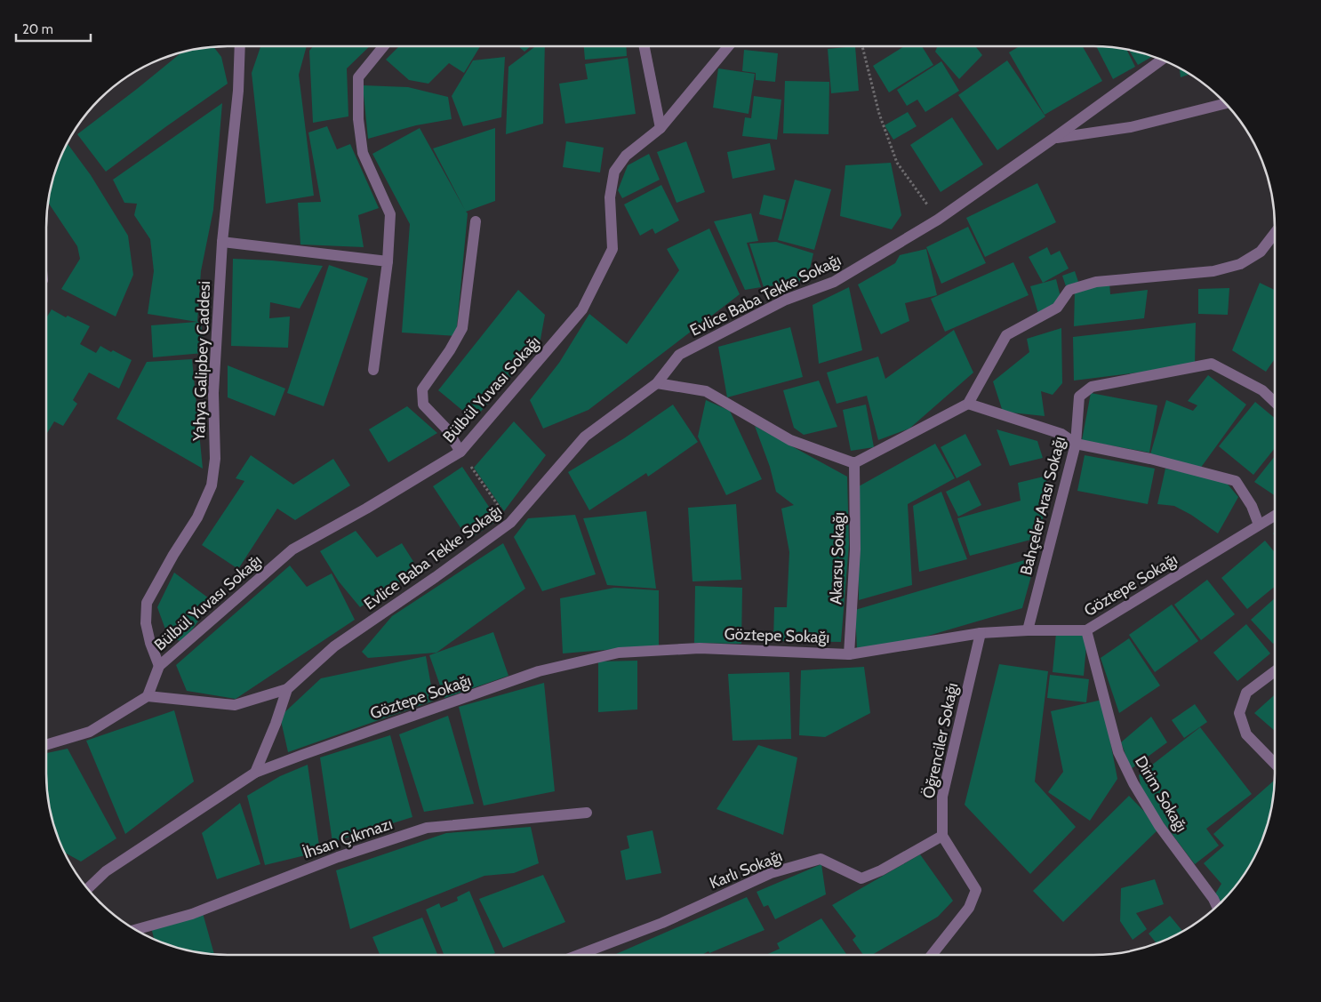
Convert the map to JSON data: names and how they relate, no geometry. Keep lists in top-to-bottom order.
{
  "streets": {
    "street": [
      "Evlice Baba Tekke Sokağı",
      "Yahya Galipbey Caddesi",
      "Bülbül Yuvası Sokağı",
      "Bahçeler Arası Sokağı",
      "Akarsu Sokağı",
      "Göztepe Sokağı",
      "Öğrenciler Sokağı",
      "Dirim Sokağı",
      "İhsan Çıkmazı",
      "Karlı Sokağı"
    ]
  },
  "crossings": [
    ["Evlice Baba Tekke Sokağı", "Göztepe Sokağı"],
    ["Yahya Galipbey Caddesi", "Bülbül Yuvası Sokağı"],
    ["Bahçeler Arası Sokağı", "Göztepe Sokağı"],
    ["Akarsu Sokağı", "Göztepe Sokağı"],
    ["Göztepe Sokağı", "Öğrenciler Sokağı"],
    ["Göztepe Sokağı", "Dirim Sokağı"],
    ["Öğrenciler Sokağı", "Karlı Sokağı"]
  ],
  "scale_bar": "20 m"
}
